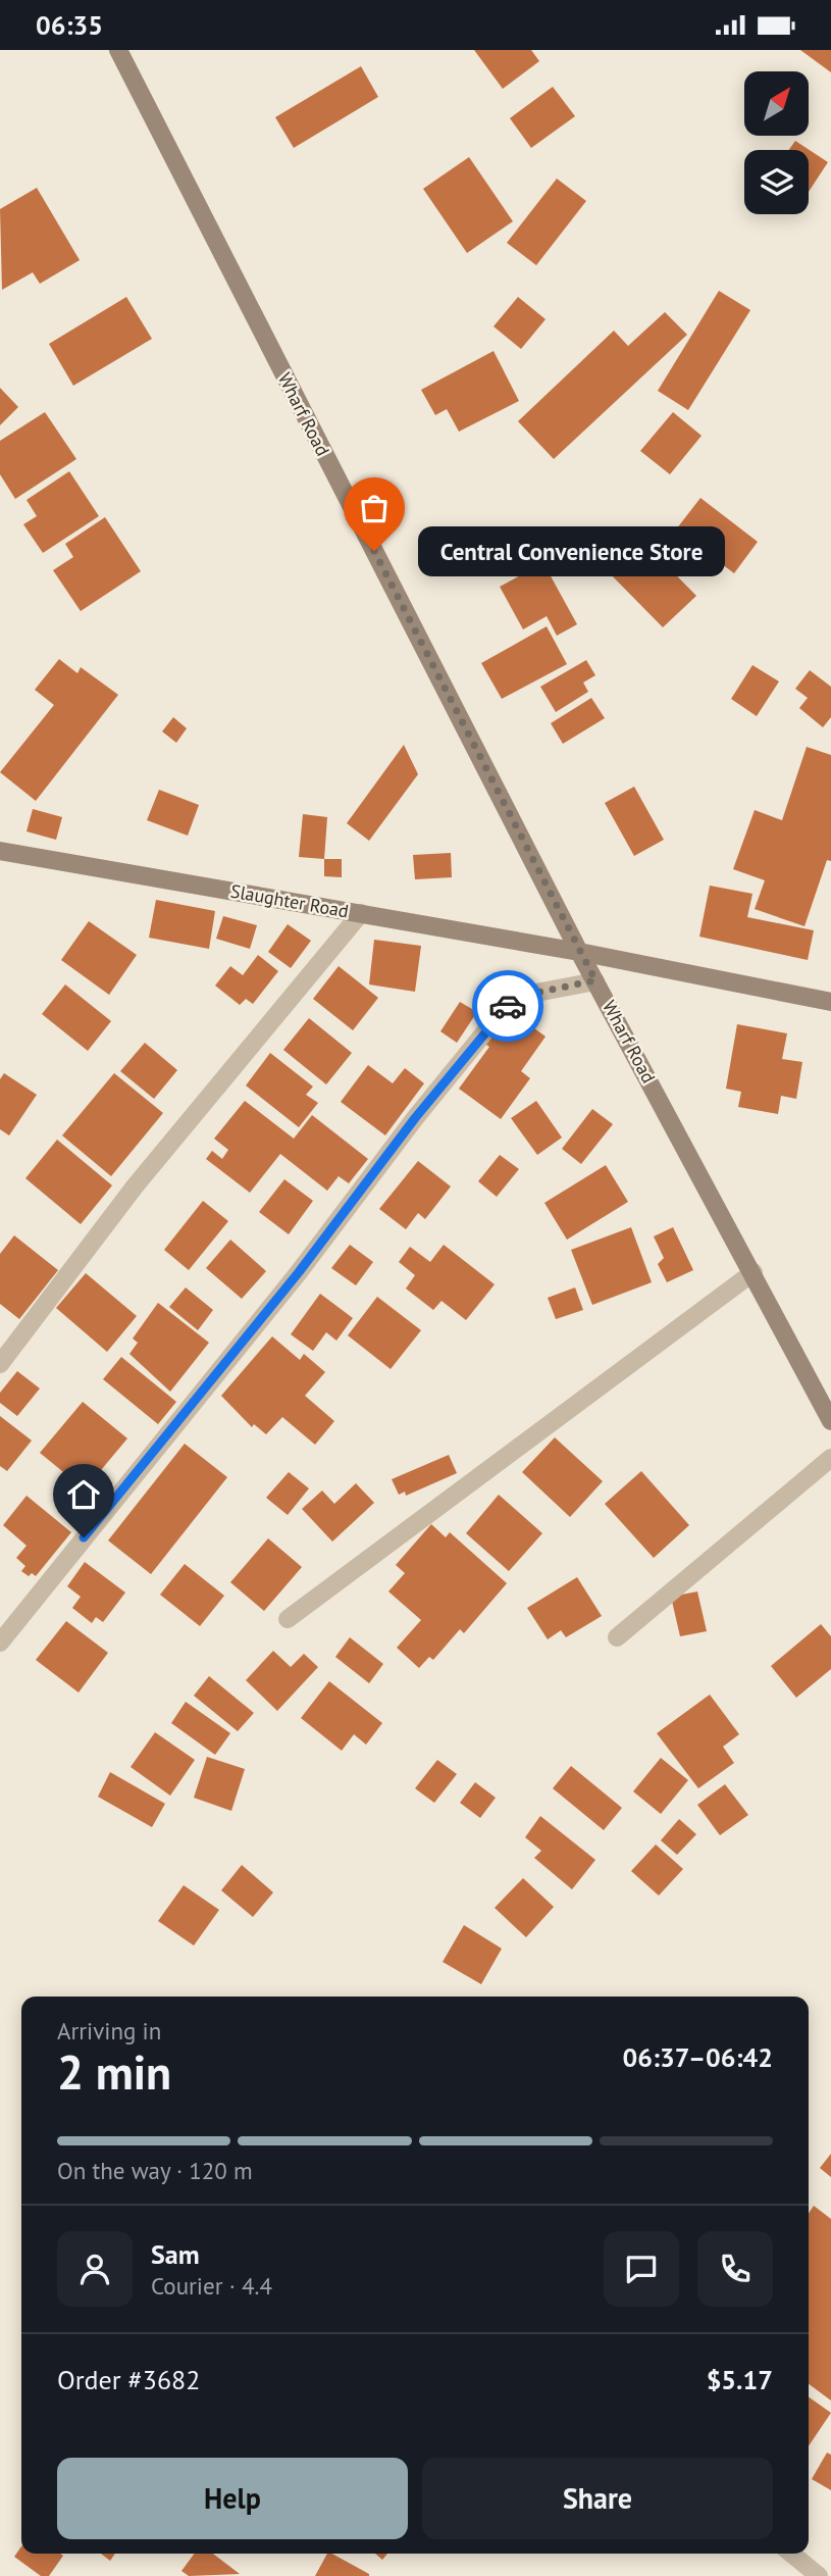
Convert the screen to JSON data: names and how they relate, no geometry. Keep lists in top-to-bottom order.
{
  "streets": {
    "main road": ["Wharf Road", "Slaughter Road"]
  },
  "crossings": [
    ["Wharf Road", "Slaughter Road"]
  ],
  "places": ["Central Convenience Store"],
  "north": "top right",
  "page": {
    "status": "06:35",
    "bubble": "Central Convenience Store",
    "heading": ["2 min", "Arriving in", "06:37–06:42"],
    "panel": [
      "Sam",
      "Courier · 4.4",
      "Order #3682",
      "$5.17"
    ],
    "bar": "On the way · 120 m",
    "buttons": ["Help", "Share"]
  }
}
